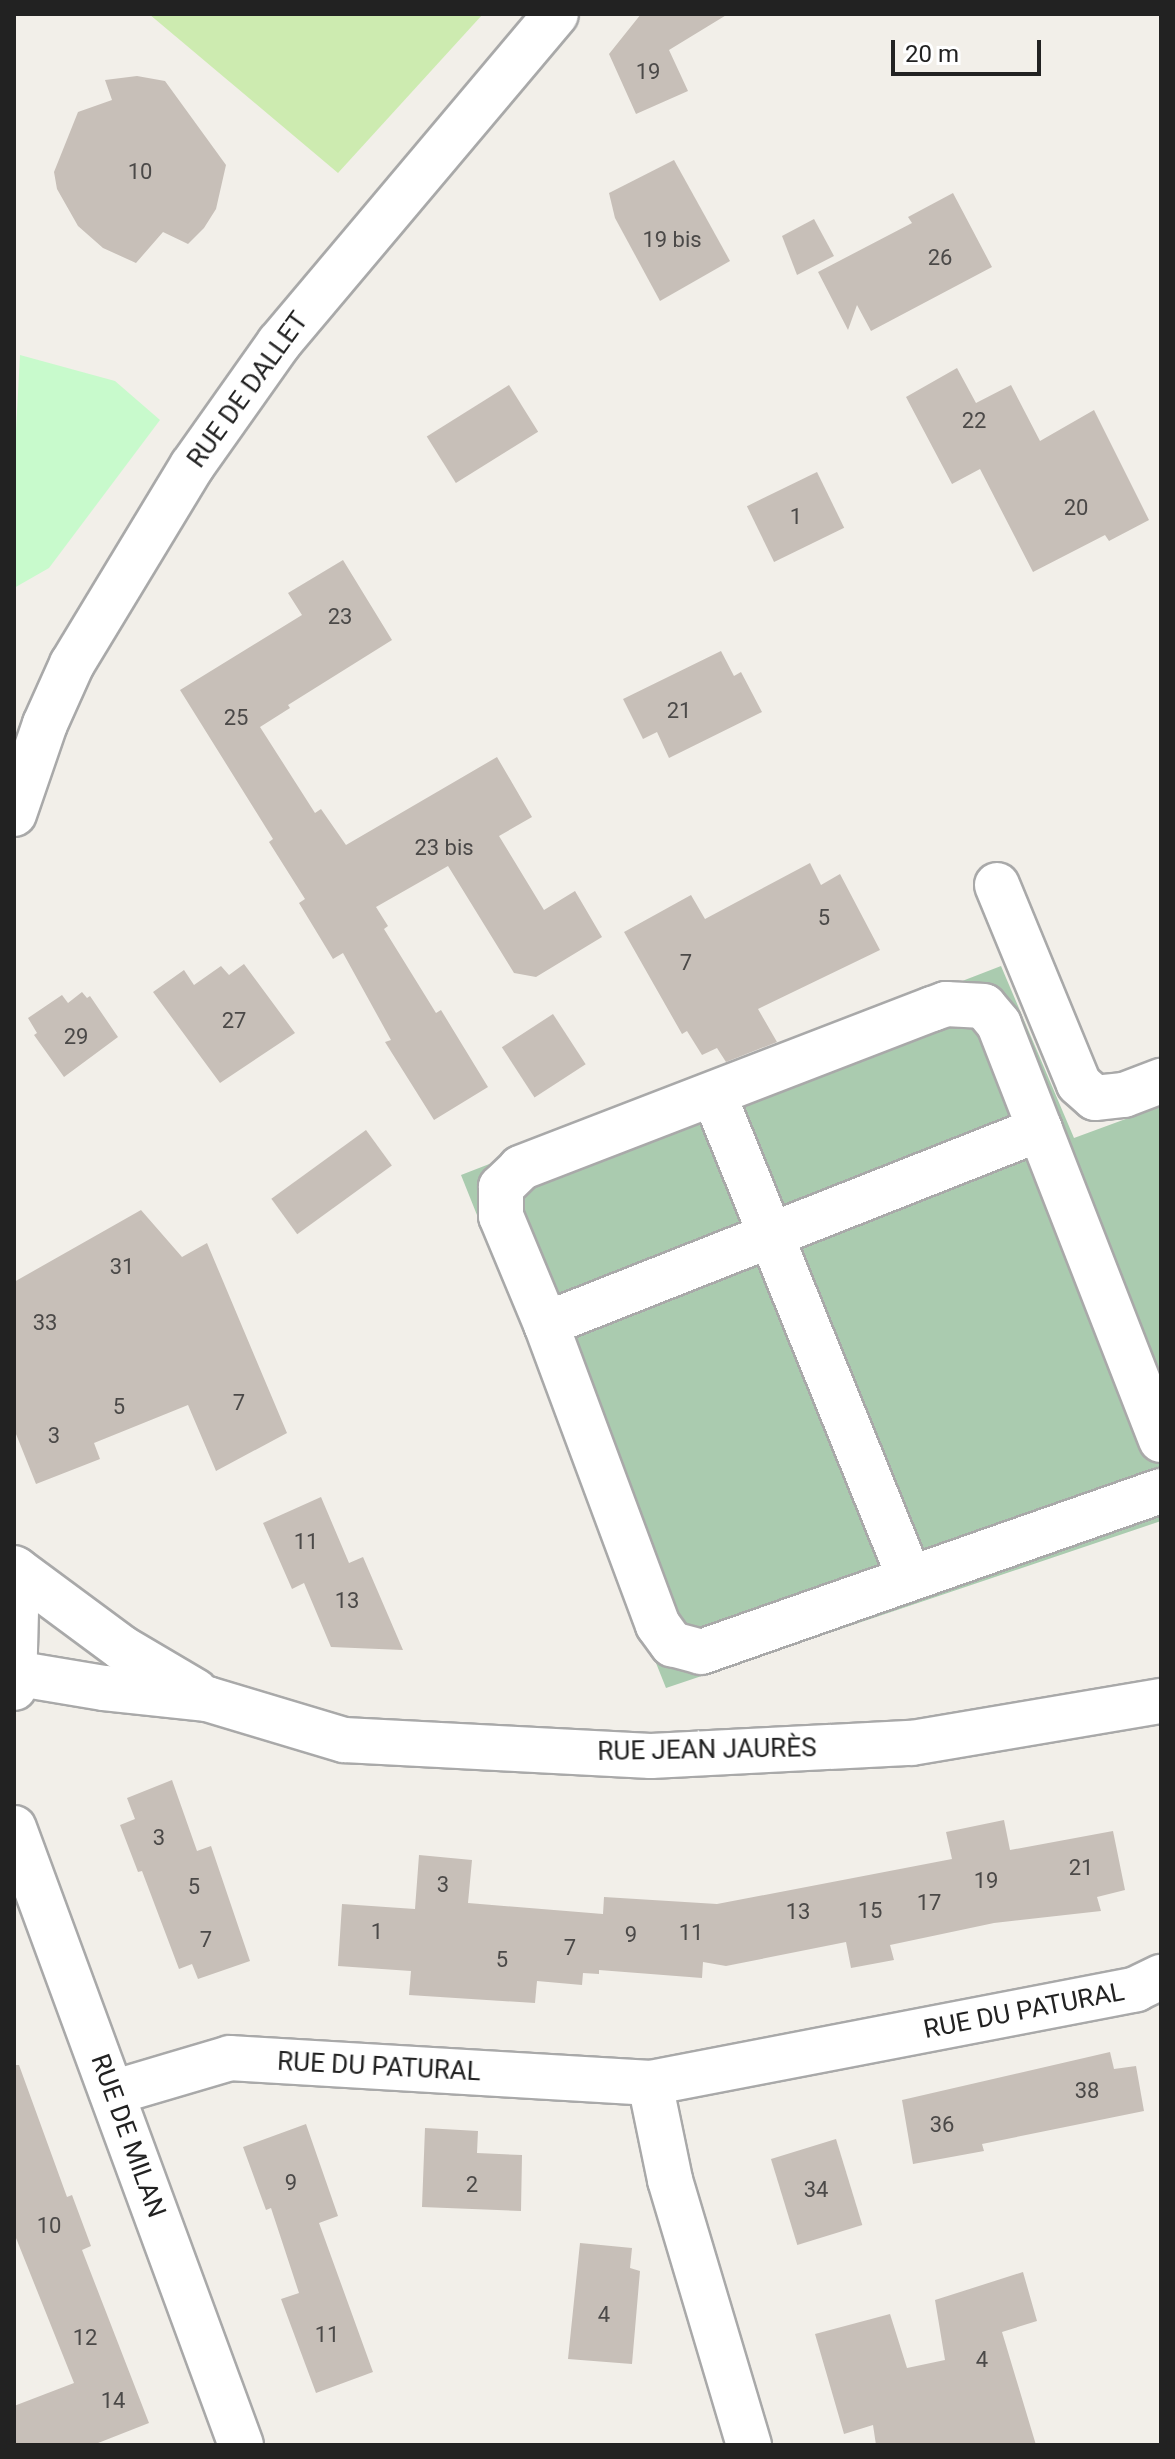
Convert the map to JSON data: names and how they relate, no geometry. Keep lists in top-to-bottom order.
{
  "streets": {
    "street": [
      "RUE DE DALLET",
      "RUE JEAN JAURÈS",
      "RUE DU PATURAL",
      "RUE DE MILAN"
    ]
  },
  "crossings": [
    ["RUE DU PATURAL", "RUE DE MILAN"]
  ],
  "house_numbers": [
    "19",
    "10",
    "19 bis",
    "26",
    "22",
    "20",
    "1",
    "23",
    "21",
    "25",
    "23 bis",
    "5",
    "7",
    "27",
    "29",
    "31",
    "33",
    "7",
    "5",
    "3",
    "11",
    "13",
    "3",
    "21",
    "19",
    "3",
    "5",
    "17",
    "15",
    "13",
    "1",
    "11",
    "9",
    "7",
    "7",
    "5",
    "38",
    "36",
    "9",
    "2",
    "34",
    "10",
    "4",
    "11",
    "12",
    "4",
    "14"
  ],
  "scale_bar": "20 m"
}
